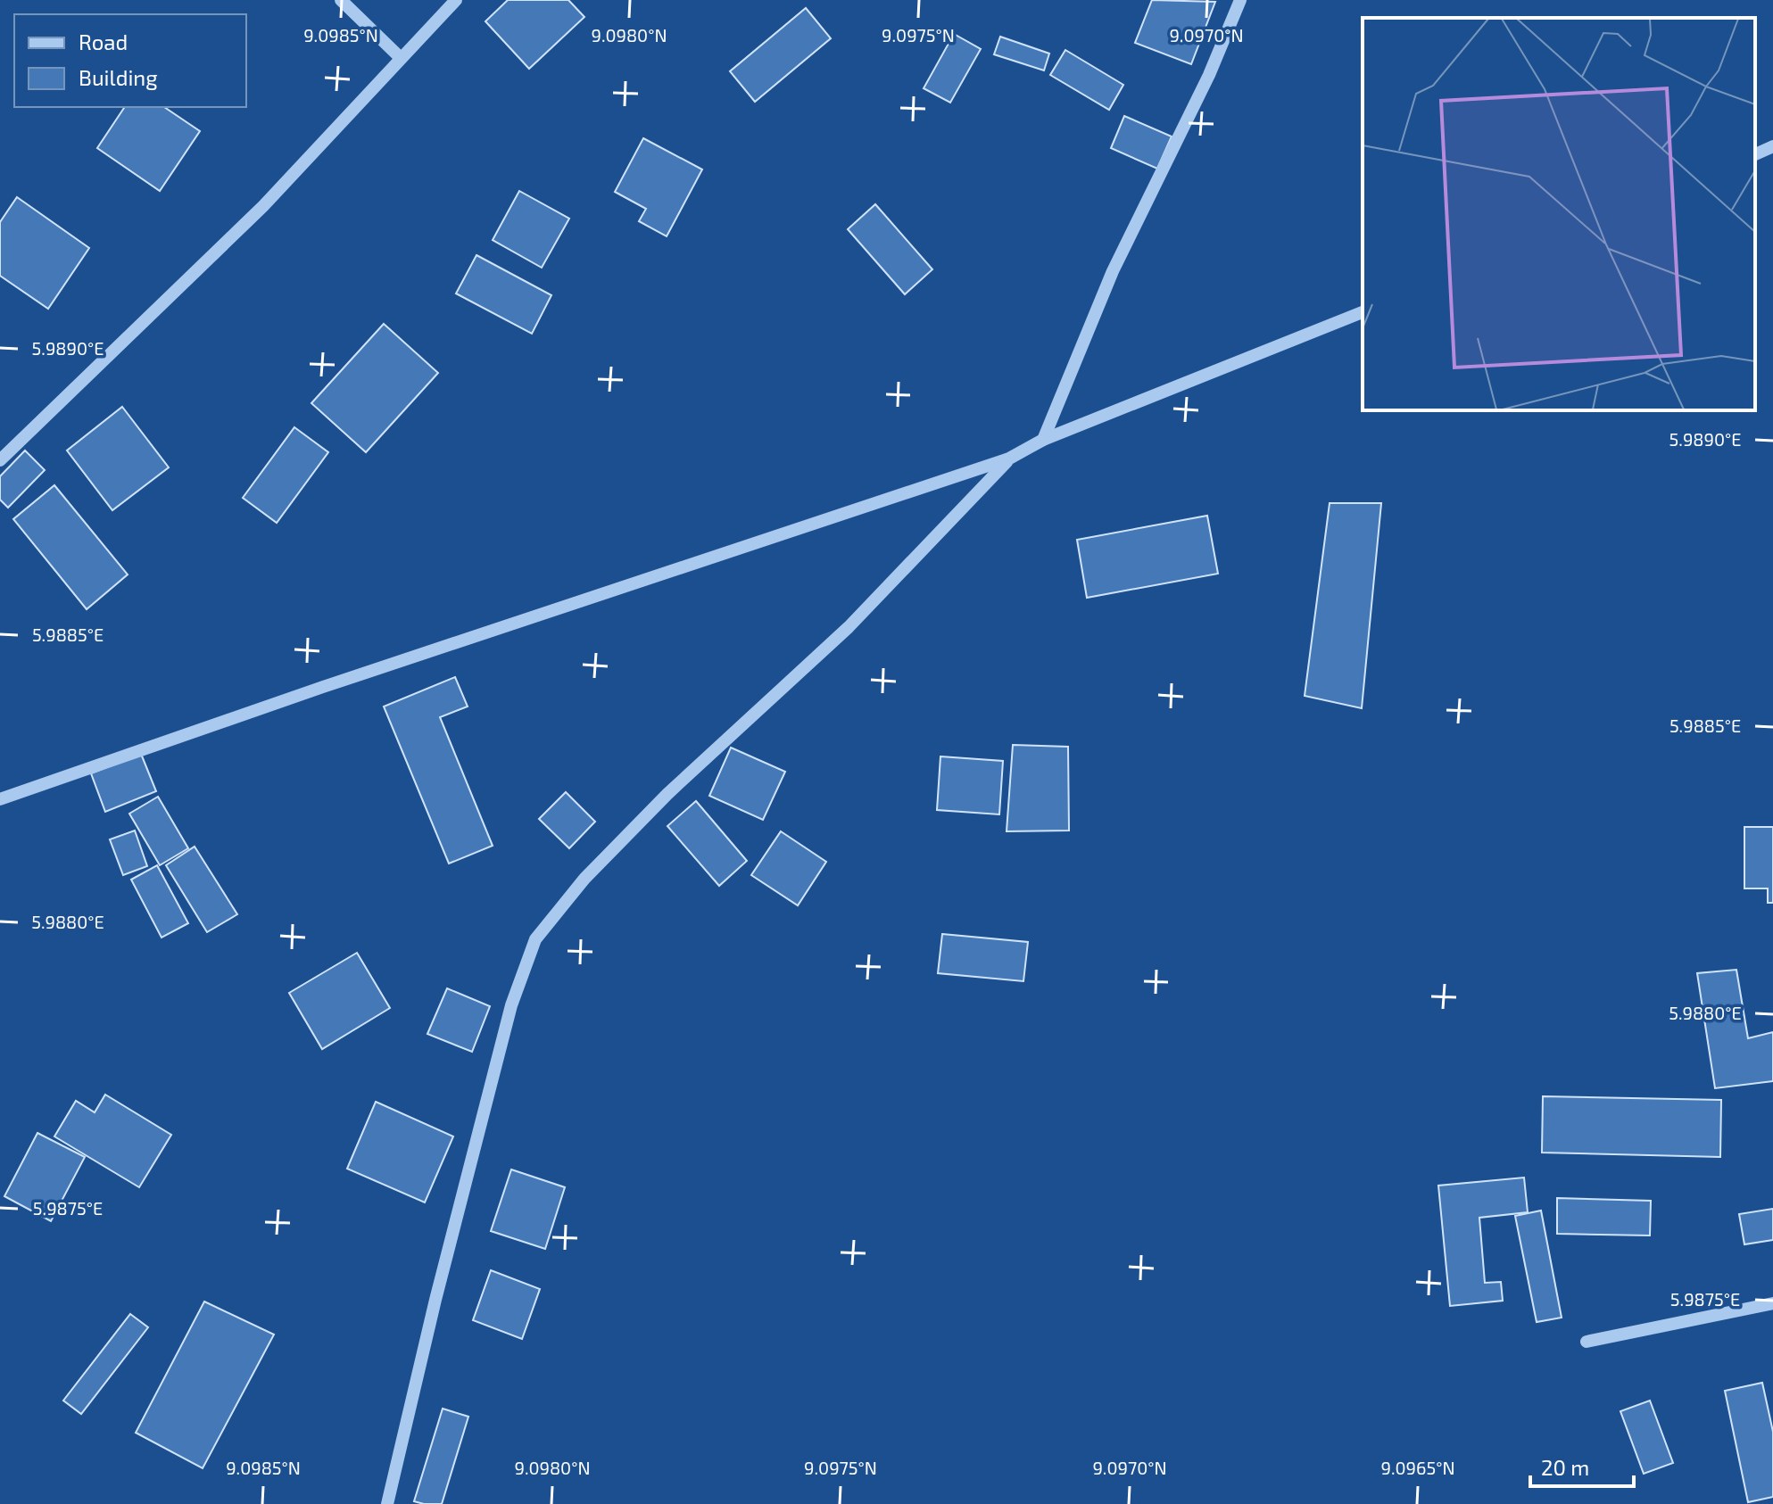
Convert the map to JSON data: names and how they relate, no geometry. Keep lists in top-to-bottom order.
{
  "legend": ["Road", "Building"],
  "scale_bar": "20 m",
  "coordinates": [
    "9.0985°N",
    "9.0980°N",
    "9.0975°N",
    "9.0970°N",
    "5.9890°E",
    "5.9885°E",
    "5.9880°E",
    "5.9875°E",
    "9.0965°N"
  ]
}
